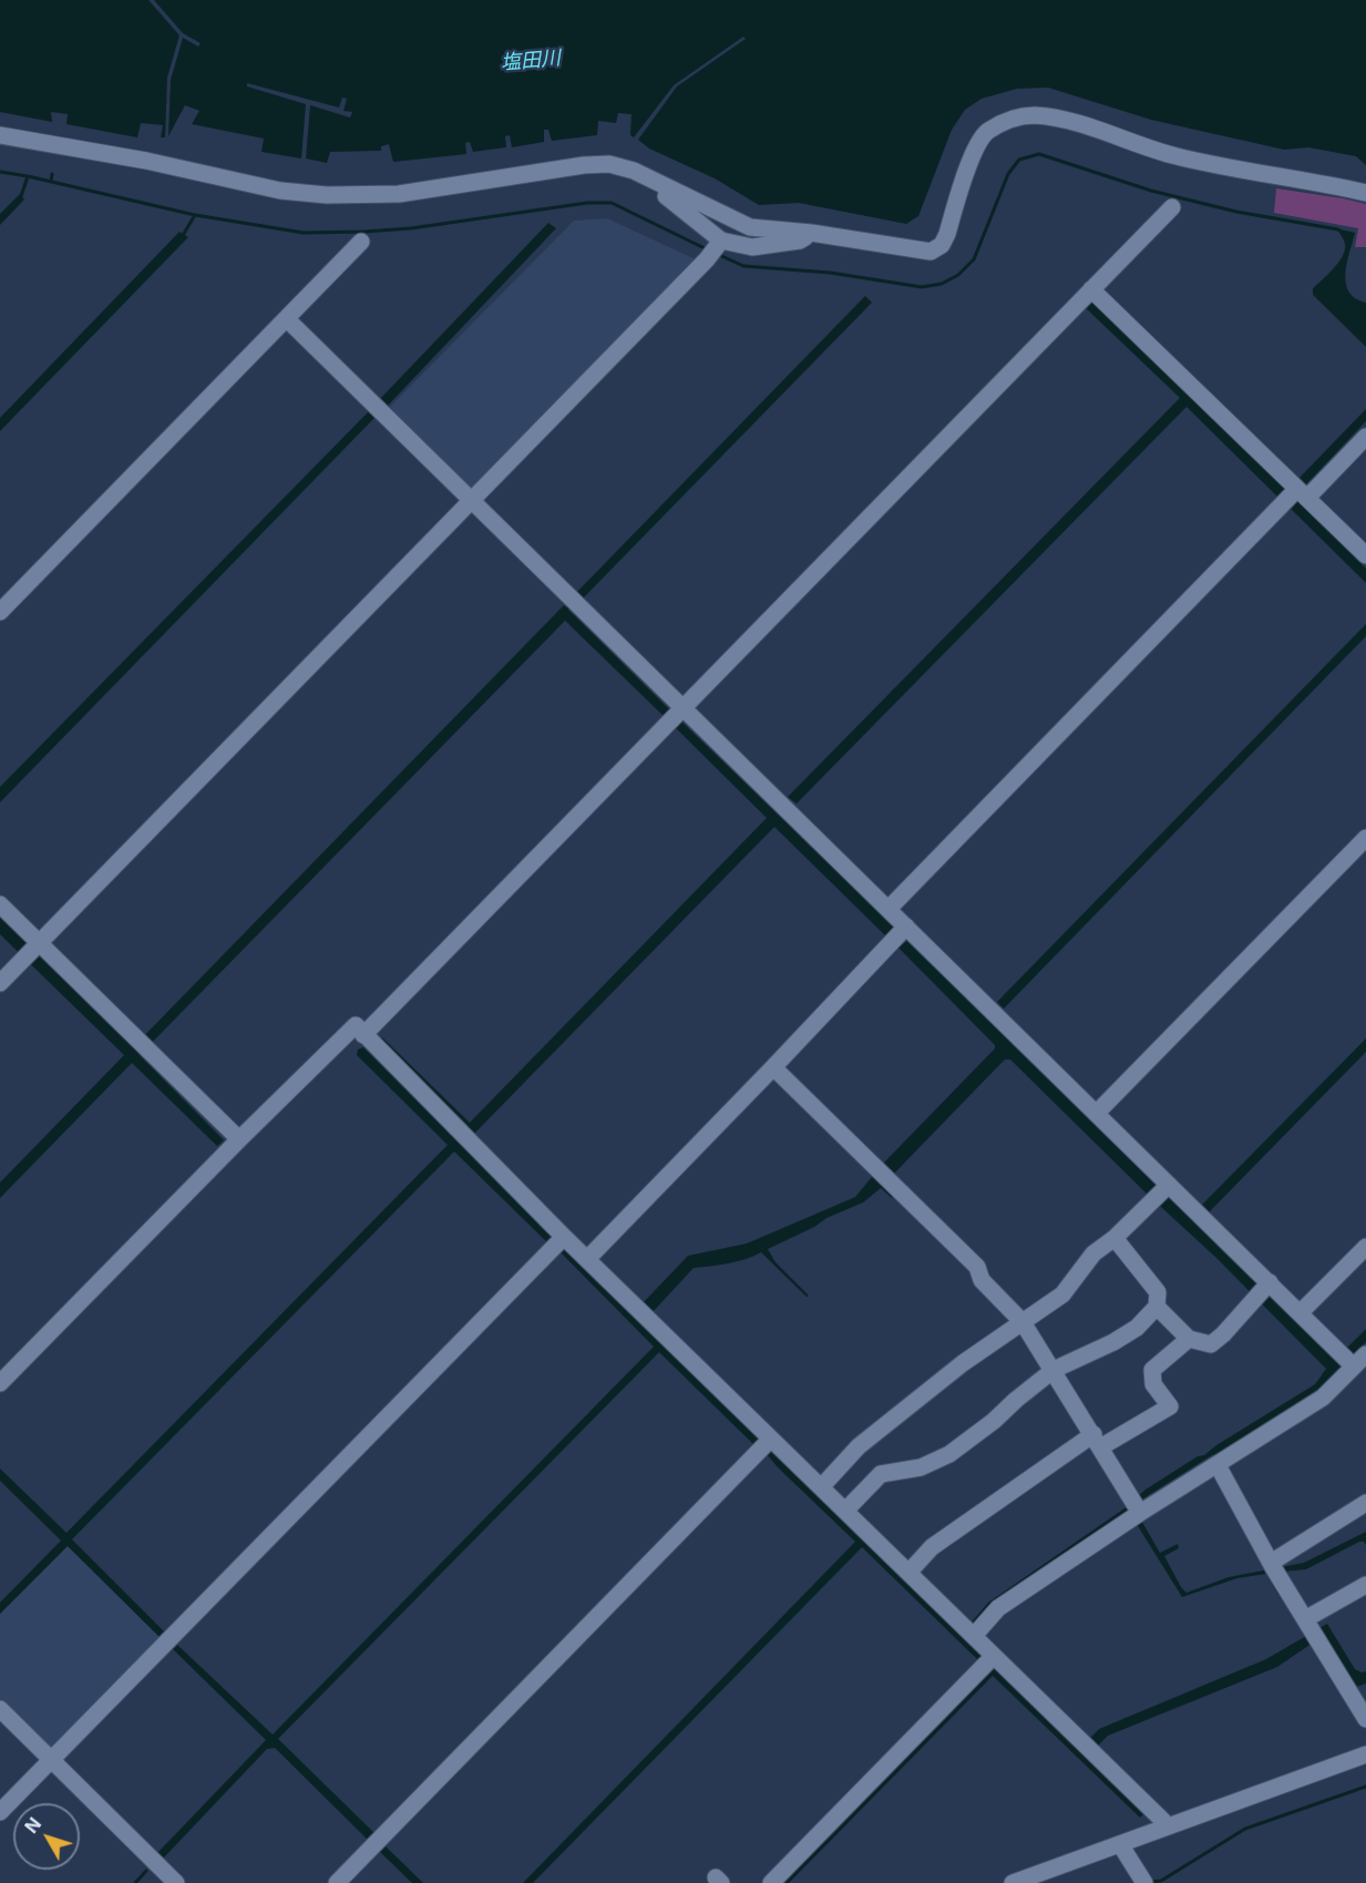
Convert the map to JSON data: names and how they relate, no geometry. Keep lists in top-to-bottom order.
{
  "water": ["塩田川"],
  "north": "top left"
}
